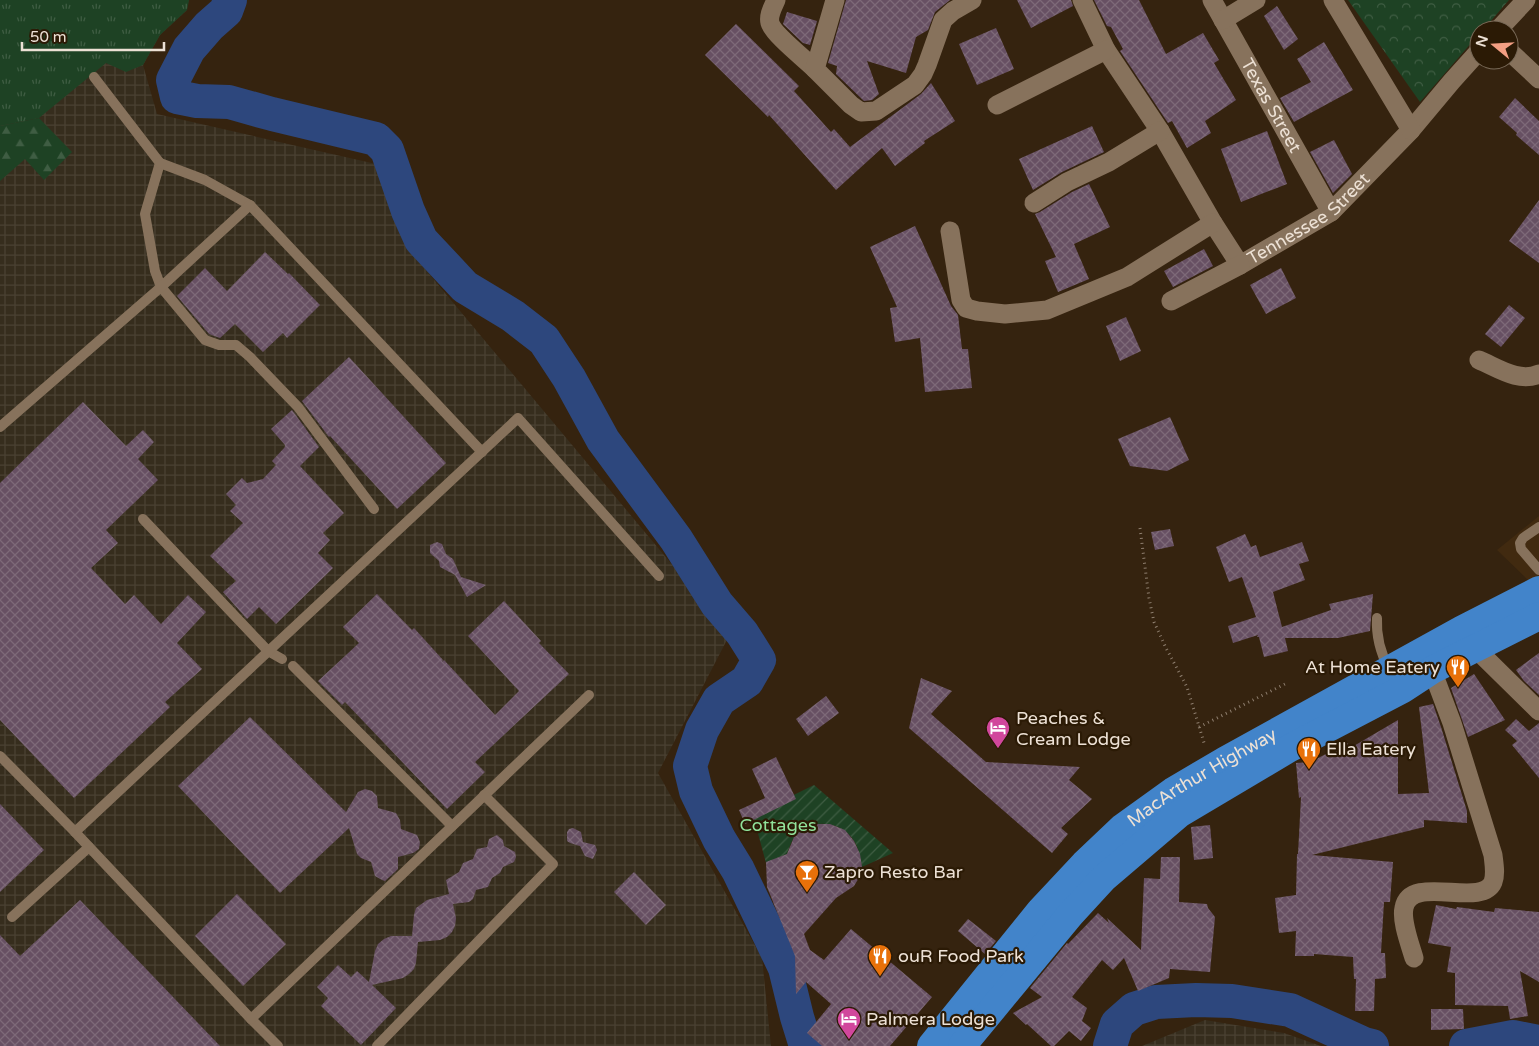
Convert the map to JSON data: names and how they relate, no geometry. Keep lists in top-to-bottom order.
{
  "streets": {
    "highway": ["MacArthur Highway"],
    "street": ["Texas Street", "Tennessee Street"]
  },
  "crossings": [
    ["Texas Street", "Tennessee Street"]
  ],
  "parks": ["Cottages"],
  "places": {
    "restaurant": ["At Home Eatery", "Ella Eatery", "ouR Food Park"],
    "hotel": ["Peaches & Cream Lodge", "Palmera Lodge"],
    "bar": ["Zapro Resto Bar"]
  },
  "scale_bar": "50 m",
  "north": "left"
}
